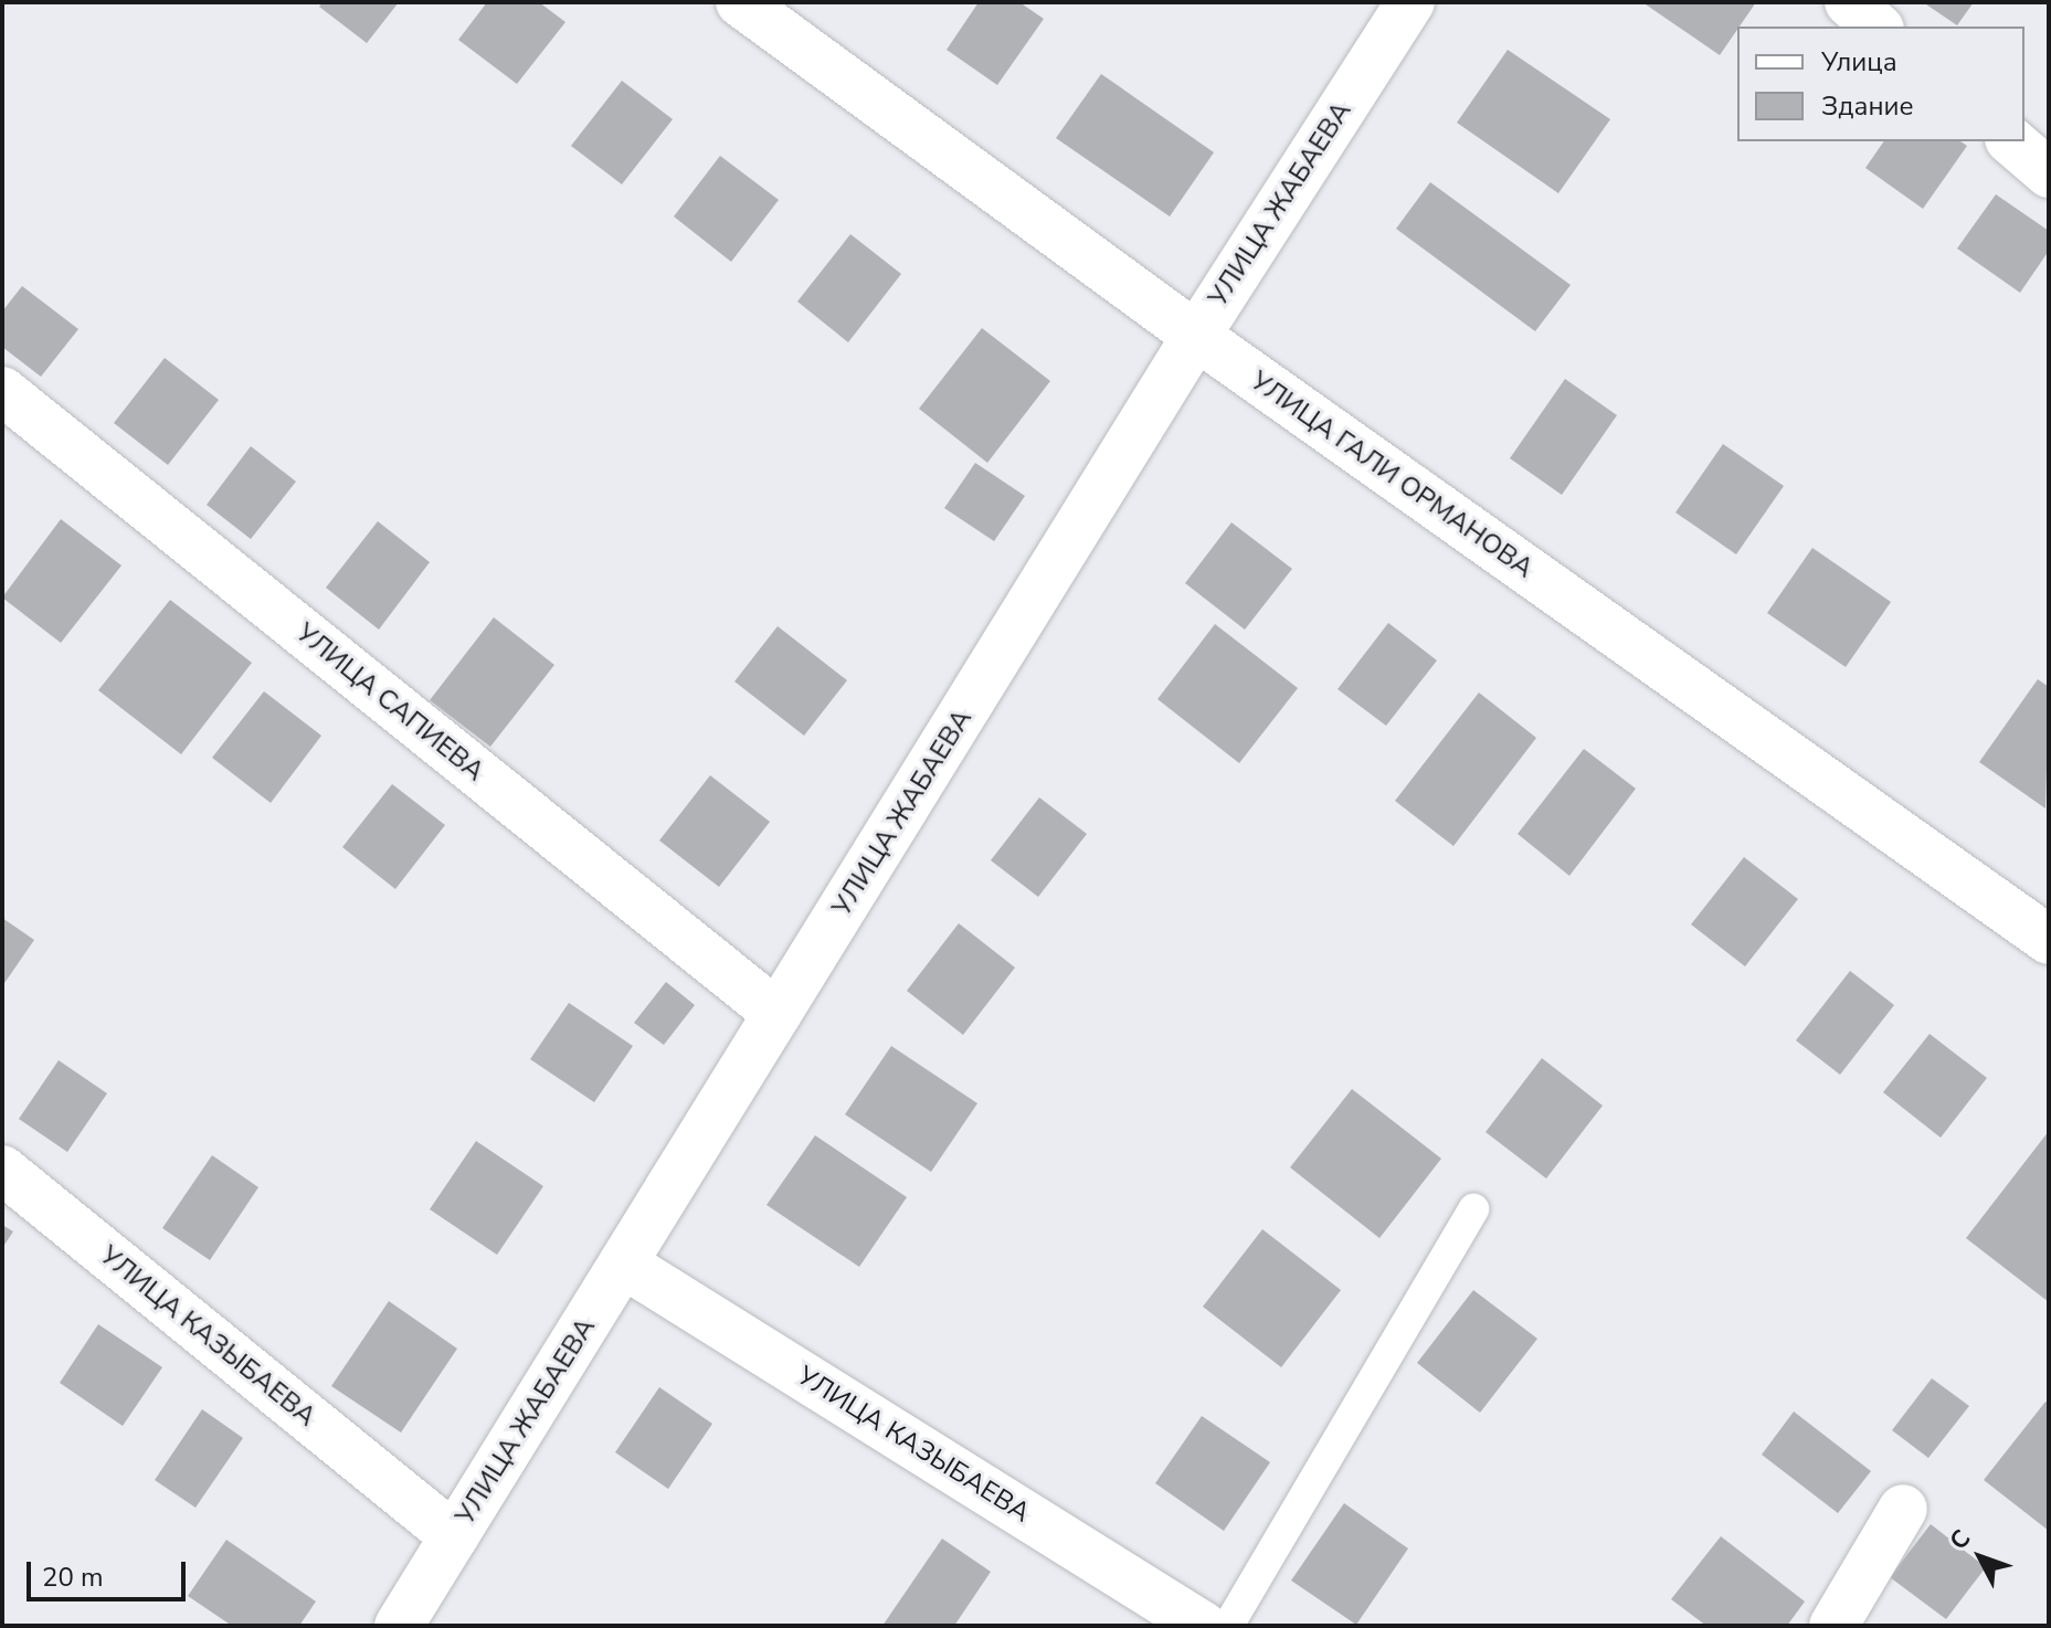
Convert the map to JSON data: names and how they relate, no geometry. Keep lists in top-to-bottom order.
{
  "streets": {
    "street": [
      "УЛИЦА ЖАБАЕВА",
      "УЛИЦА ГАЛИ ОРМАНОВА",
      "УЛИЦА САПИЕВА",
      "УЛИЦА КАЗЫБАЕВА"
    ]
  },
  "crossings": [
    ["УЛИЦА ЖАБАЕВА", "УЛИЦА ГАЛИ ОРМАНОВА"],
    ["УЛИЦА ЖАБАЕВА", "УЛИЦА САПИЕВА"],
    ["УЛИЦА ЖАБАЕВА", "УЛИЦА КАЗЫБАЕВА"]
  ],
  "legend": ["Улица", "Здание"],
  "scale_bar": "20 m",
  "north": "top left"
}
